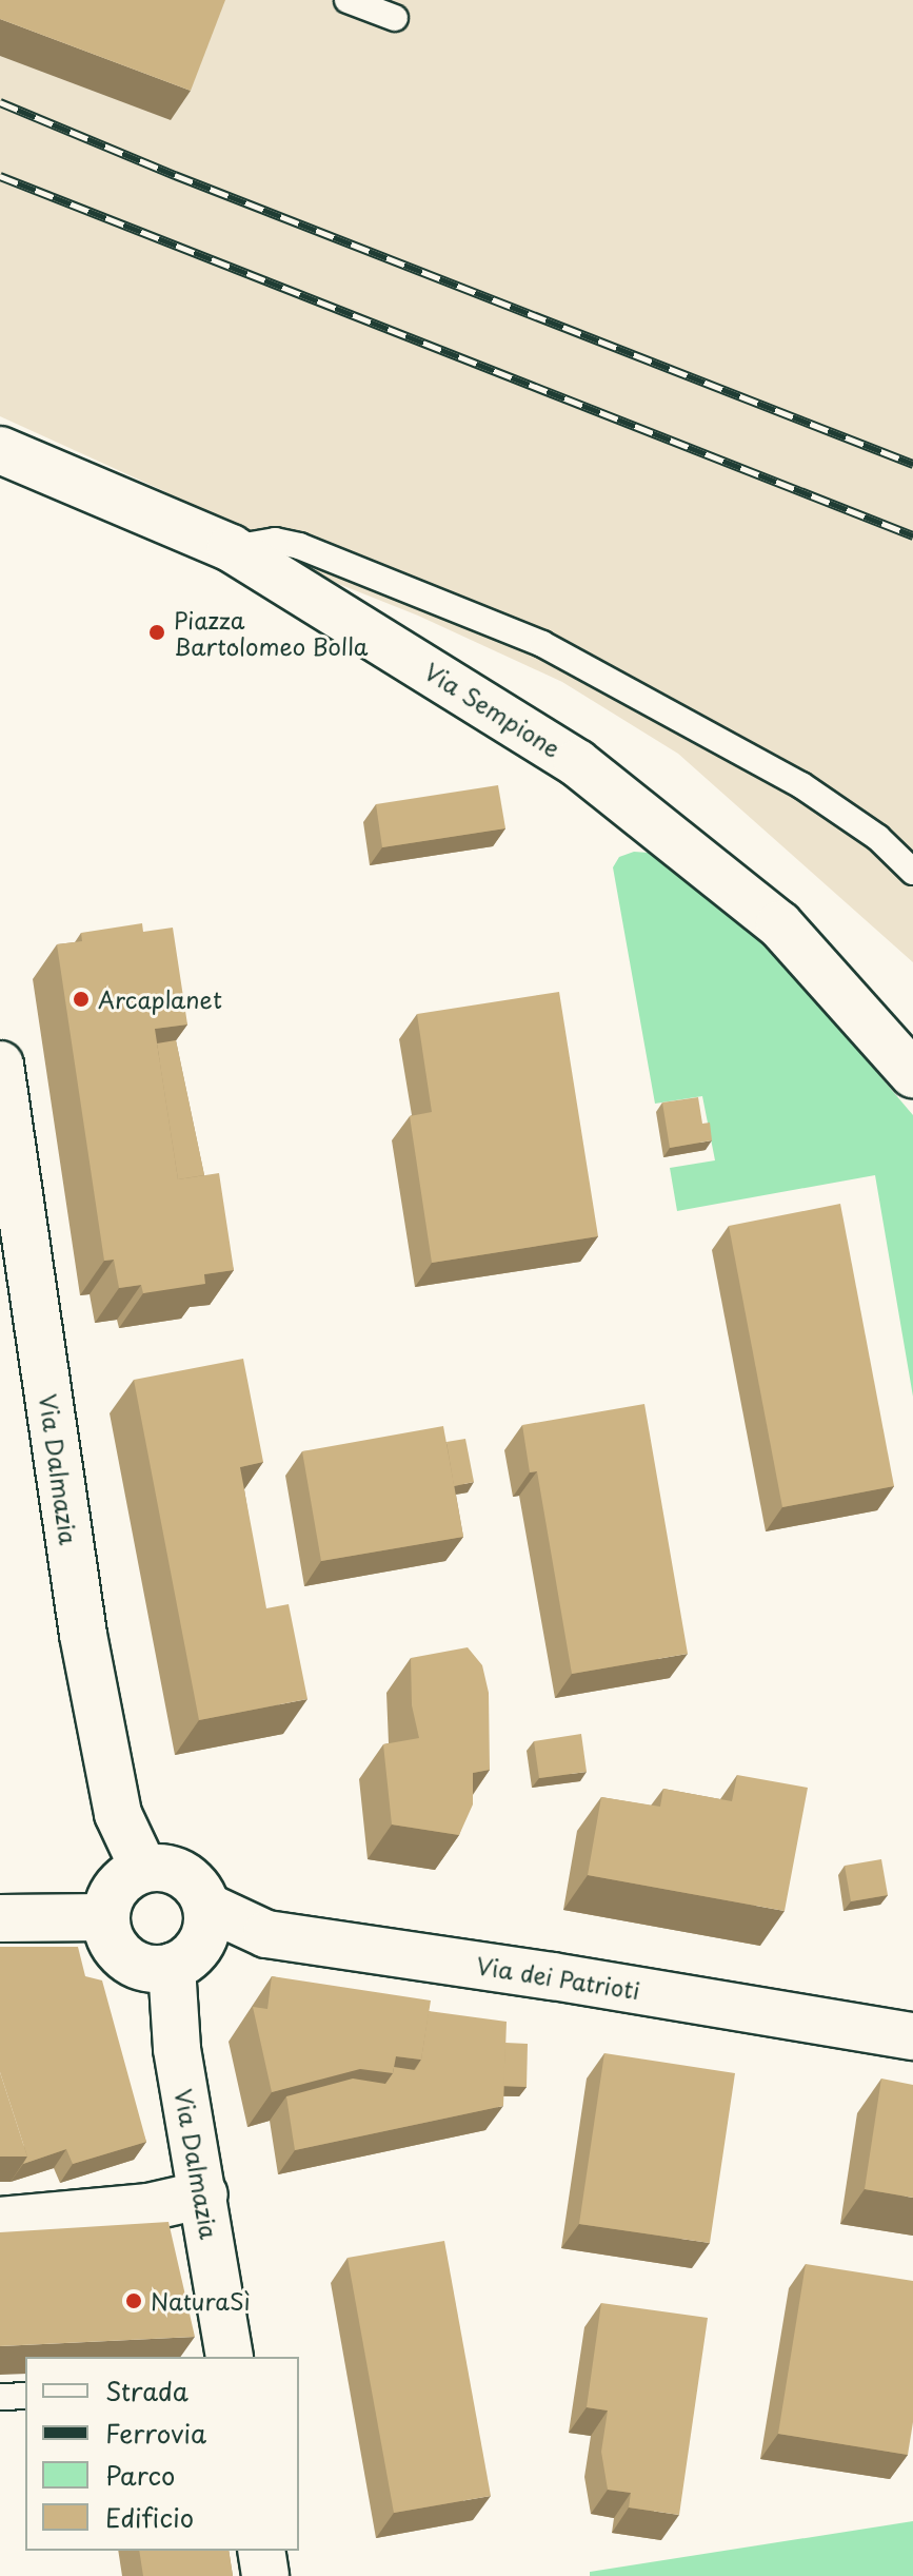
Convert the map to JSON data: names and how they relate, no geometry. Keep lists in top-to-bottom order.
{
  "streets": {
    "street": ["Via Sempione", "Via Dalmazia", "Via dei Patrioti"]
  },
  "crossings": [
    ["Via Dalmazia", "Via dei Patrioti"]
  ],
  "places": ["Piazza Bartolomeo Bolla", "Arcaplanet", "NaturaSì"],
  "legend": [
    "Strada",
    "Ferrovia",
    "Parco",
    "Edificio"
  ]
}
